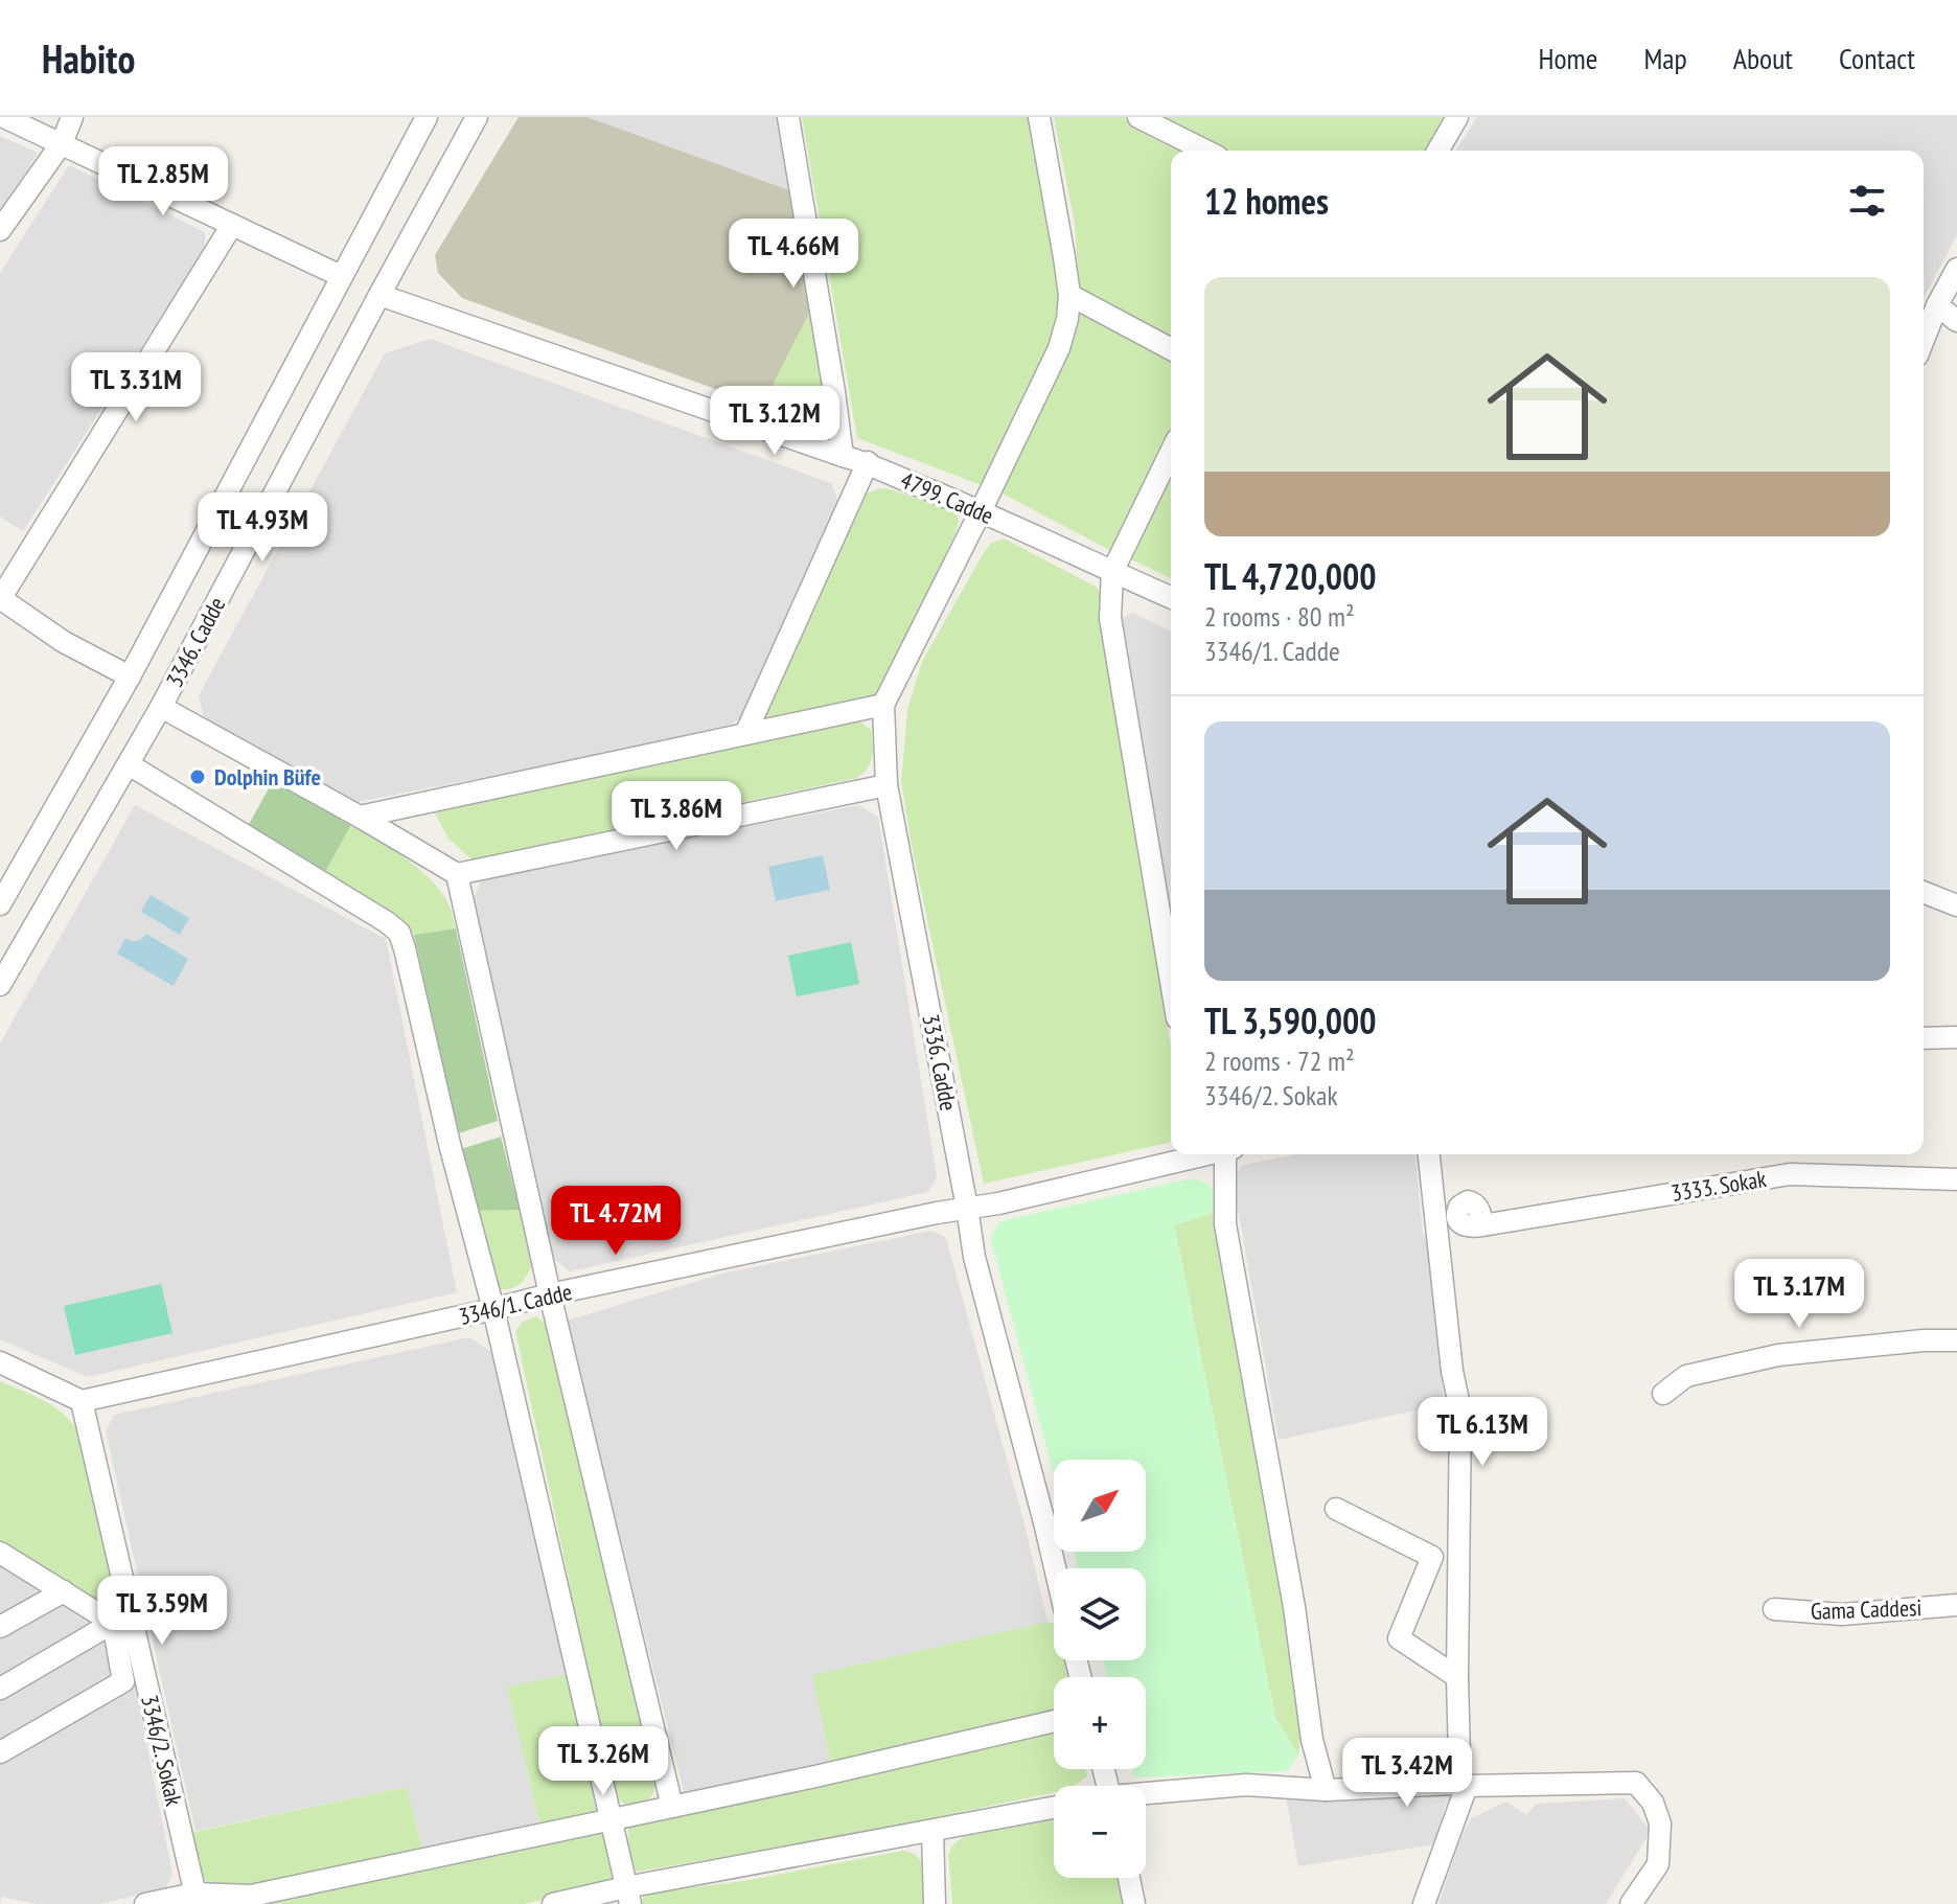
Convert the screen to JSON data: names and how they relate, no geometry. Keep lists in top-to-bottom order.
{
  "streets": {
    "street": [
      "4799. Cadde",
      "3346. Cadde",
      "3336. Cadde",
      "3333. Sokak",
      "3346/1. Cadde",
      "Gama Caddesi",
      "3346/2. Sokak"
    ]
  },
  "crossings": [
    ["4799. Cadde", "3346. Cadde"],
    ["4799. Cadde", "3336. Cadde"],
    ["3336. Cadde", "3346/1. Cadde"],
    ["3346/1. Cadde", "3346/2. Sokak"]
  ],
  "places": ["Dolphin Büfe"],
  "north": "top right",
  "page": {
    "header": "Habito",
    "nav": [
      "Home",
      "Map",
      "About",
      "Contact"
    ],
    "price": [
      "TL 2.85M",
      "TL 4.66M",
      "TL 3.31M",
      "TL 3.12M",
      "TL 4.93M",
      "TL 3.86M",
      "TL 4.72M",
      "TL 3.17M",
      "TL 6.13M",
      "TL 3.59M",
      "TL 3.26M",
      "TL 3.42M"
    ],
    "heading": "12 homes",
    "list": [
      {
        "name": "TL 4,720,000",
        "note": "2 rooms · 80 m² · 3346/1. Cadde"
      },
      {
        "name": "TL 3,590,000",
        "note": "2 rooms · 72 m² · 3346/2. Sokak"
      }
    ],
    "map_buttons": ["+", "−"]
  }
}
